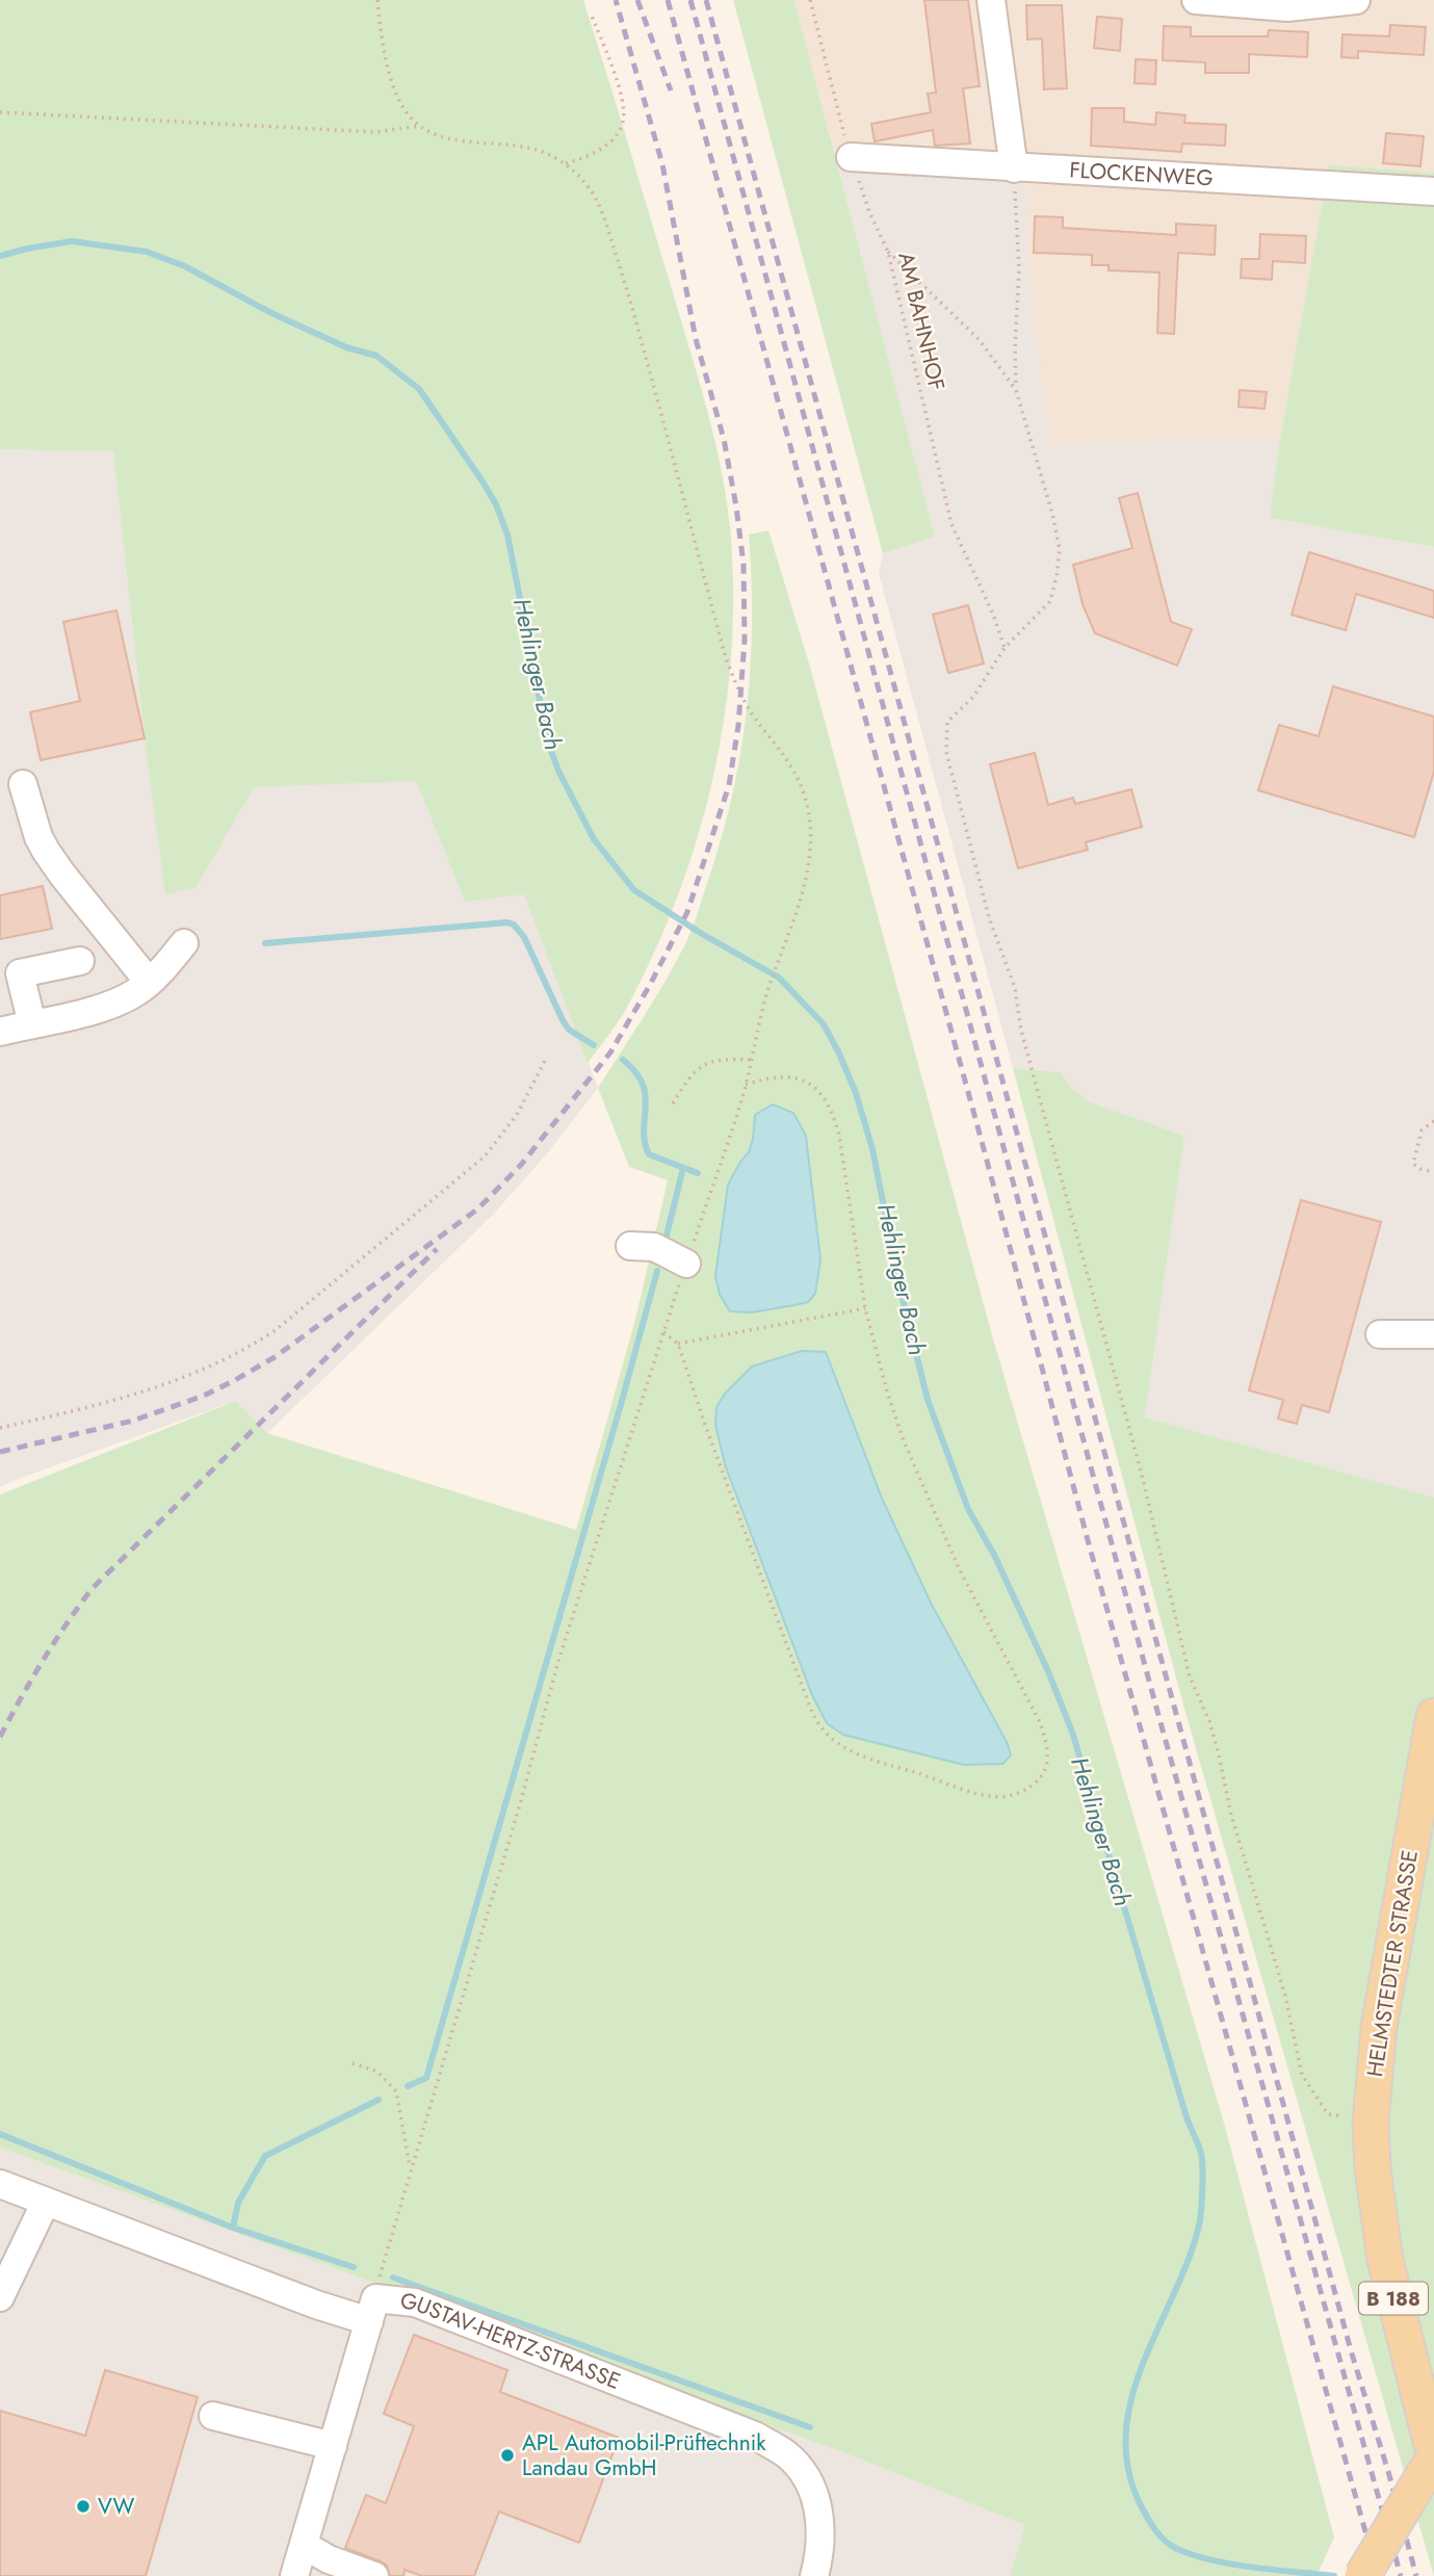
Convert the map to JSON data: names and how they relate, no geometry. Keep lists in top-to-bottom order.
{
  "streets": {
    "main road": ["HELMSTEDTER STRASSE", "B 188"],
    "street": ["FLOCKENWEG", "GUSTAV-HERTZ-STRASSE"],
    "path": ["AM BAHNHOF"]
  },
  "crossings": [
    ["FLOCKENWEG", "AM BAHNHOF"]
  ],
  "water": ["Hehlinger Bach"],
  "places": ["APL Automobil-Prüftechnik Landau GmbH", "VW"]
}
